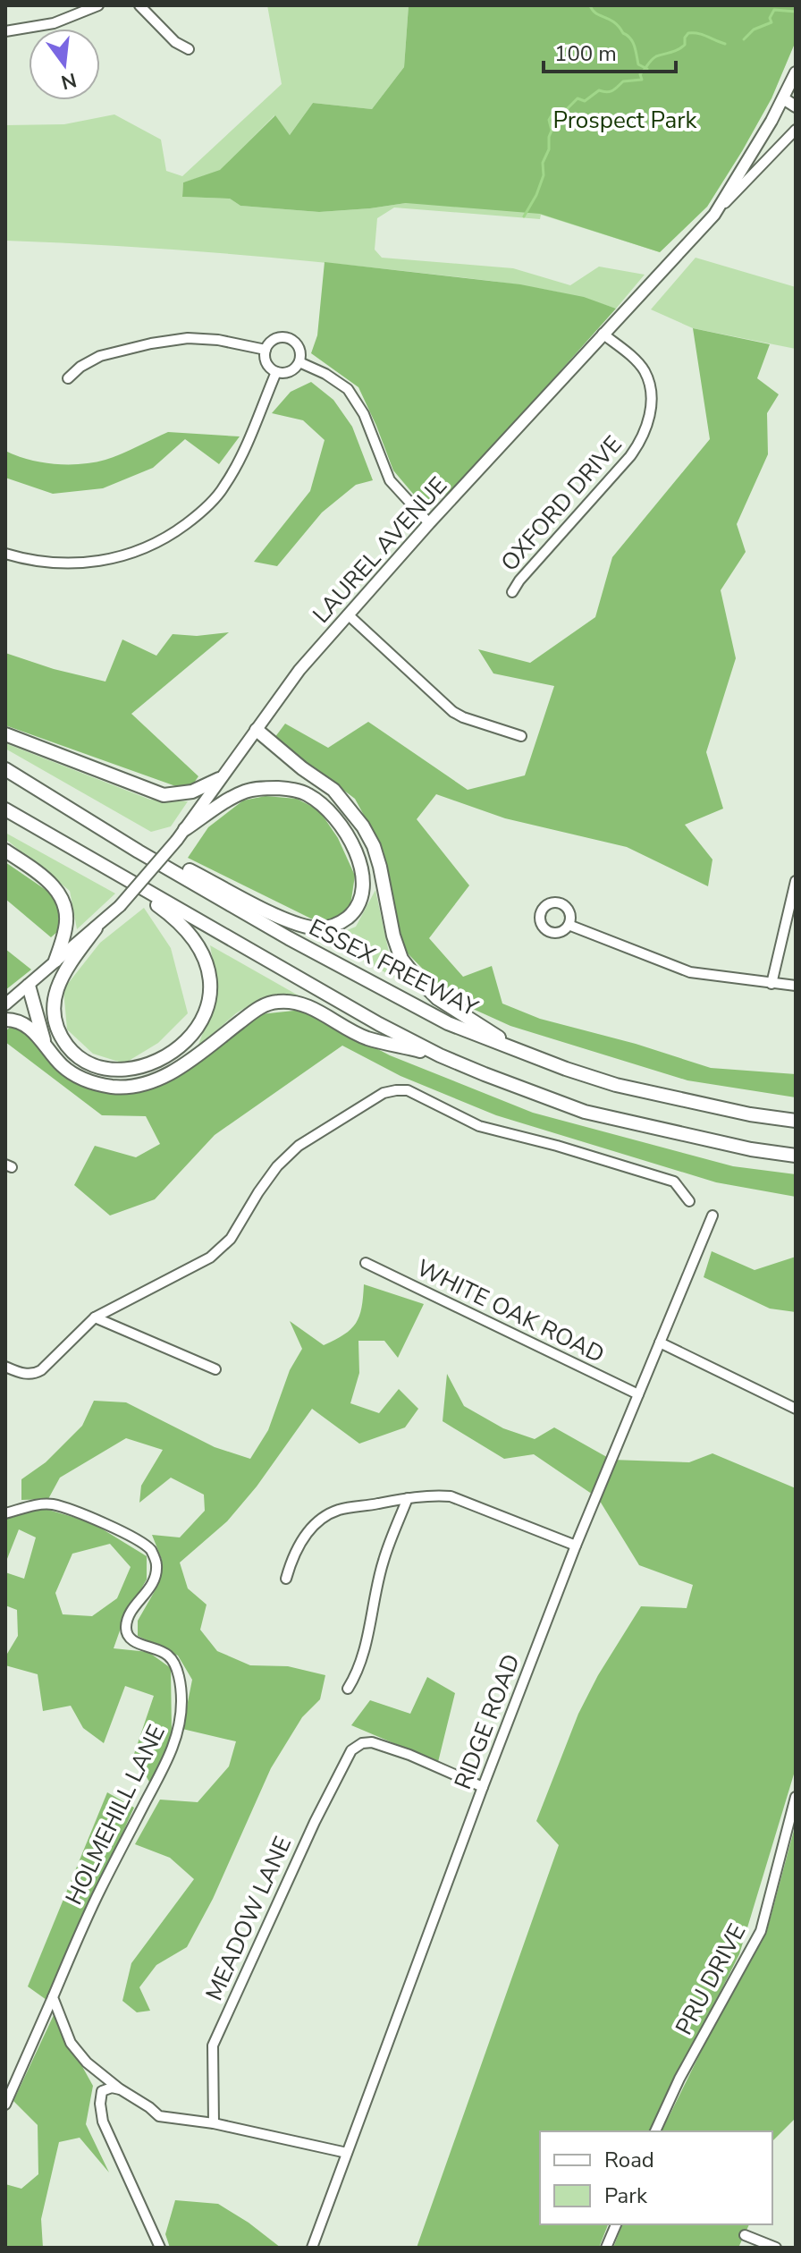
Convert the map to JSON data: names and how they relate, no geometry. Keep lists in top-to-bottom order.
{
  "streets": {
    "highway": ["ESSEX FREEWAY"],
    "main road": ["LAUREL AVENUE"],
    "street": [
      "OXFORD DRIVE",
      "WHITE OAK ROAD",
      "RIDGE ROAD",
      "HOLMEHILL LANE",
      "MEADOW LANE",
      "PRU DRIVE"
    ]
  },
  "crossings": [
    ["OXFORD DRIVE", "LAUREL AVENUE"],
    ["WHITE OAK ROAD", "RIDGE ROAD"],
    ["RIDGE ROAD", "MEADOW LANE"]
  ],
  "parks": ["Prospect Park"],
  "legend": ["Road", "Park"],
  "scale_bar": "100 m",
  "north": "bottom"
}
